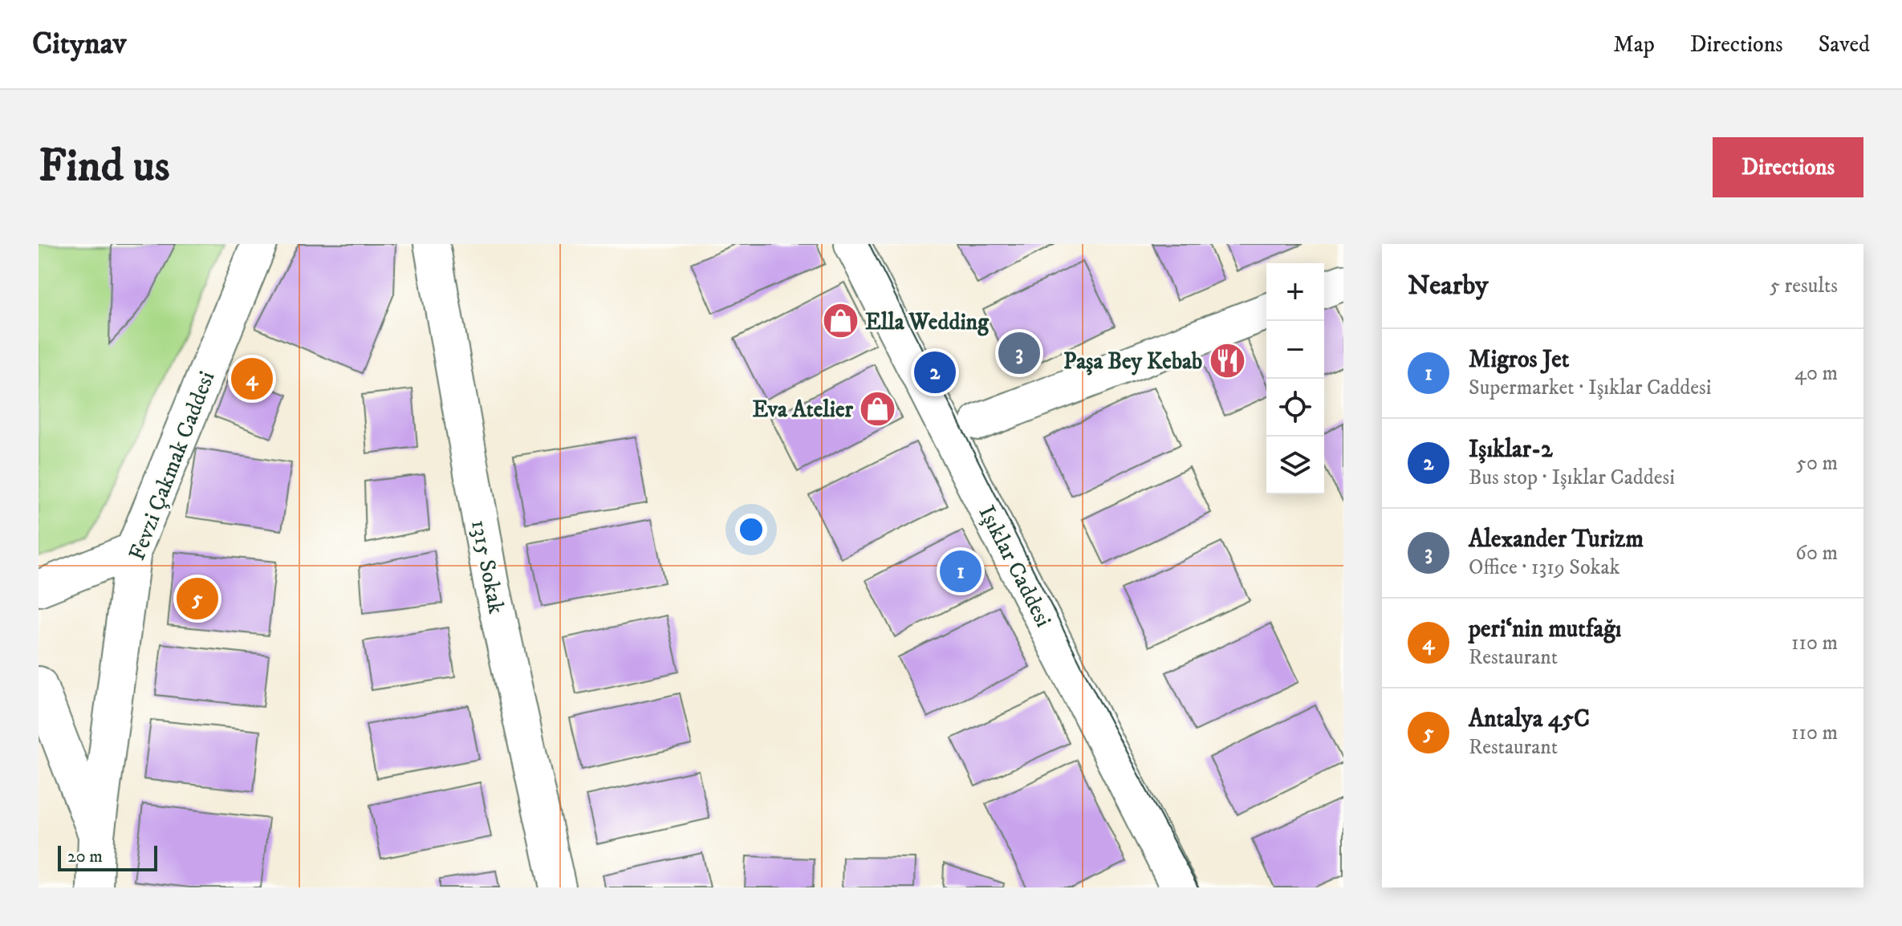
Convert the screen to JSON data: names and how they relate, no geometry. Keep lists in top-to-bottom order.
{
  "streets": {
    "street": ["Fevzi Çakmak Caddesi", "Işıklar Caddesi", "1315 Sokak"]
  },
  "places": {
    "shop": ["Ella Wedding", "Eva Atelier"],
    "restaurant": ["Paşa Bey Kebab"]
  },
  "scale_bar": "20 m",
  "page": {
    "header": "Citynav",
    "nav": ["Map", "Directions", "Saved"],
    "buttons": "Directions",
    "title": "Find us",
    "heading": ["Nearby", "5 results"],
    "map_buttons": ["+", "−"],
    "list": [
      {
        "mark": "1",
        "name": "Migros Jet",
        "note": "Supermarket · Işıklar Caddesi",
        "value": "40 m"
      },
      {
        "mark": "2",
        "name": "Işıklar-2",
        "note": "Bus stop · Işıklar Caddesi",
        "value": "50 m"
      },
      {
        "mark": "3",
        "name": "Alexander Turizm",
        "note": "Office · 1319 Sokak",
        "value": "60 m"
      },
      {
        "mark": "4",
        "name": "peri‘nin mutfağı",
        "note": "Restaurant",
        "value": "110 m"
      },
      {
        "mark": "5",
        "name": "Antalya 45C",
        "note": "Restaurant",
        "value": "110 m"
      }
    ],
    "pins": [
      "3",
      "2",
      "4",
      "1",
      "5"
    ],
    "scale": "20 m"
  }
}
